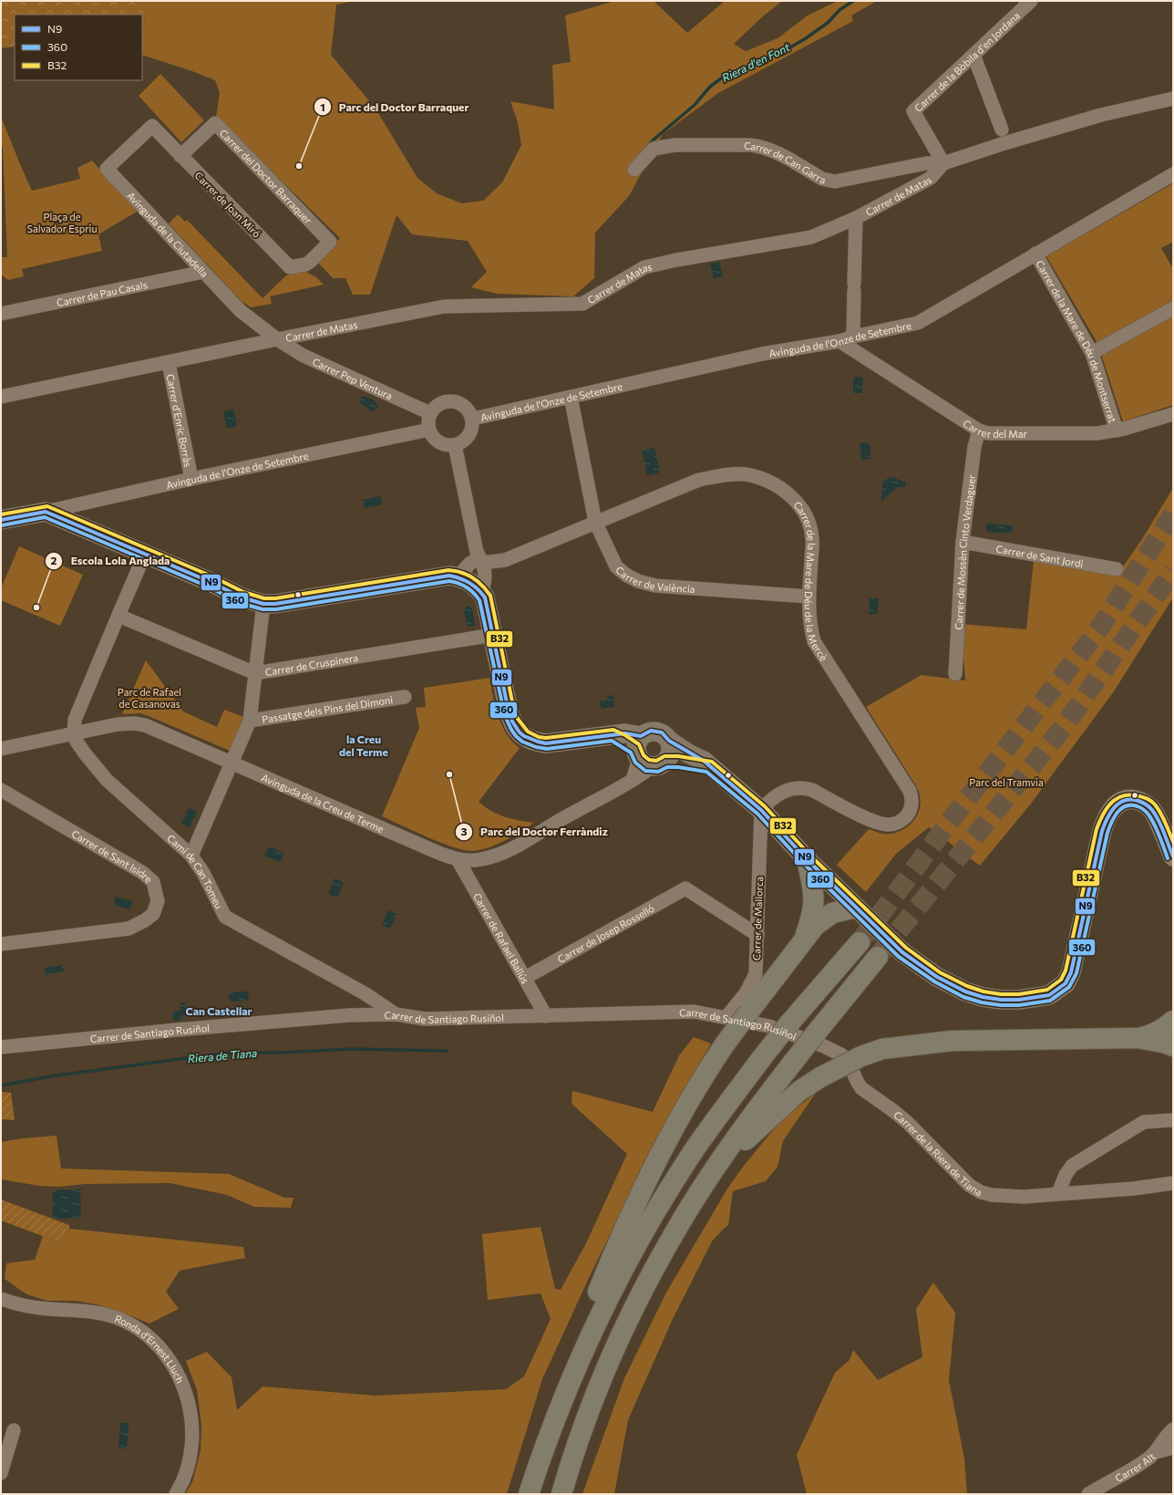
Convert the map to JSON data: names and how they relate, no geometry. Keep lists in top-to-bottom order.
{
  "streets": {
    "street": [
      "Carrer de la Bòbila d'en Jordana",
      "Carrer de Can Garra",
      "Carrer del Doctor Barraquer",
      "Carrer de Matas",
      "Carrer de Joan Miró",
      "Avinguda de la Ciutadella",
      "Carrer de Pau Casals",
      "Avinguda de l'Onze de Setembre",
      "Carrer de la Mare de Déu de Montserrat",
      "Carrer Pep Ventura",
      "Carrer d'Enric Borràs",
      "Carrer del Mar",
      "Carrer de Mossèn Cinto Verdaguer",
      "Carrer de Sant Jordi",
      "Carrer de València",
      "Carrer de la Mare de Déu de la Mercè",
      "Carrer de Cruspinera",
      "Passatge dels Pins del Dimoni",
      "Avinguda de la Creu de Terme",
      "Carrer de Sant Isidre",
      "Camí de Can Tomeu",
      "Carrer de Mallorca",
      "Carrer de Josep Rosselló",
      "Carrer de Rafael Ballús",
      "Carrer de Santiago Rusiñol",
      "Carrer de la Riera de Tiana",
      "Ronda d'Ernest Lluch",
      "Carrer Alt"
    ]
  },
  "crossings": [
    ["Carrer de la Bòbila d'en Jordana", "Carrer de Can Garra"],
    ["Carrer de la Bòbila d'en Jordana", "Carrer de Matas"],
    ["Carrer de Can Garra", "Carrer de Matas"],
    ["Carrer del Doctor Barraquer", "Carrer de Joan Miró"],
    ["Carrer de Matas", "Avinguda de la Ciutadella"],
    ["Carrer de Matas", "Carrer Pep Ventura"],
    ["Carrer de Matas", "Carrer d'Enric Borràs"],
    ["Carrer de Joan Miró", "Avinguda de la Ciutadella"],
    ["Avinguda de la Ciutadella", "Carrer de Pau Casals"],
    ["Avinguda de la Ciutadella", "Carrer Pep Ventura"],
    ["Avinguda de l'Onze de Setembre", "Carrer de la Mare de Déu de Montserrat"],
    ["Avinguda de l'Onze de Setembre", "Carrer Pep Ventura"],
    ["Avinguda de l'Onze de Setembre", "Carrer d'Enric Borràs"],
    ["Avinguda de l'Onze de Setembre", "Carrer del Mar"],
    ["Avinguda de l'Onze de Setembre", "Carrer de València"],
    ["Carrer de la Mare de Déu de Montserrat", "Carrer del Mar"],
    ["Carrer del Mar", "Carrer de Mossèn Cinto Verdaguer"],
    ["Carrer de Mossèn Cinto Verdaguer", "Carrer de Sant Jordi"],
    ["Carrer de València", "Carrer de la Mare de Déu de la Mercè"],
    ["Carrer de la Mare de Déu de la Mercè", "Carrer de Mallorca"],
    ["Avinguda de la Creu de Terme", "Camí de Can Tomeu"],
    ["Avinguda de la Creu de Terme", "Carrer de Rafael Ballús"],
    ["Camí de Can Tomeu", "Carrer de Santiago Rusiñol"],
    ["Carrer de Mallorca", "Carrer de Josep Rosselló"],
    ["Carrer de Mallorca", "Carrer de Santiago Rusiñol"],
    ["Carrer de Josep Rosselló", "Carrer de Rafael Ballús"],
    ["Carrer de Rafael Ballús", "Carrer de Santiago Rusiñol"],
    ["Carrer de Santiago Rusiñol", "Carrer de la Riera de Tiana"]
  ],
  "districts": ["la Creu del Terme", "Can Castellar"],
  "water": ["Riera d'en Font", "Riera de Tiana"],
  "parks": ["Plaça de Salvador Espriu", "Parc de Rafael de Casanovas", "Parc del Tramvia"],
  "places": ["Parc del Doctor Barraquer", "Escola Lola Anglada", "Parc del Doctor Ferràndiz"],
  "lines": ["transit line B32", "transit line N9", "transit line 360"],
  "legend": ["N9", "360", "B32"]
}
